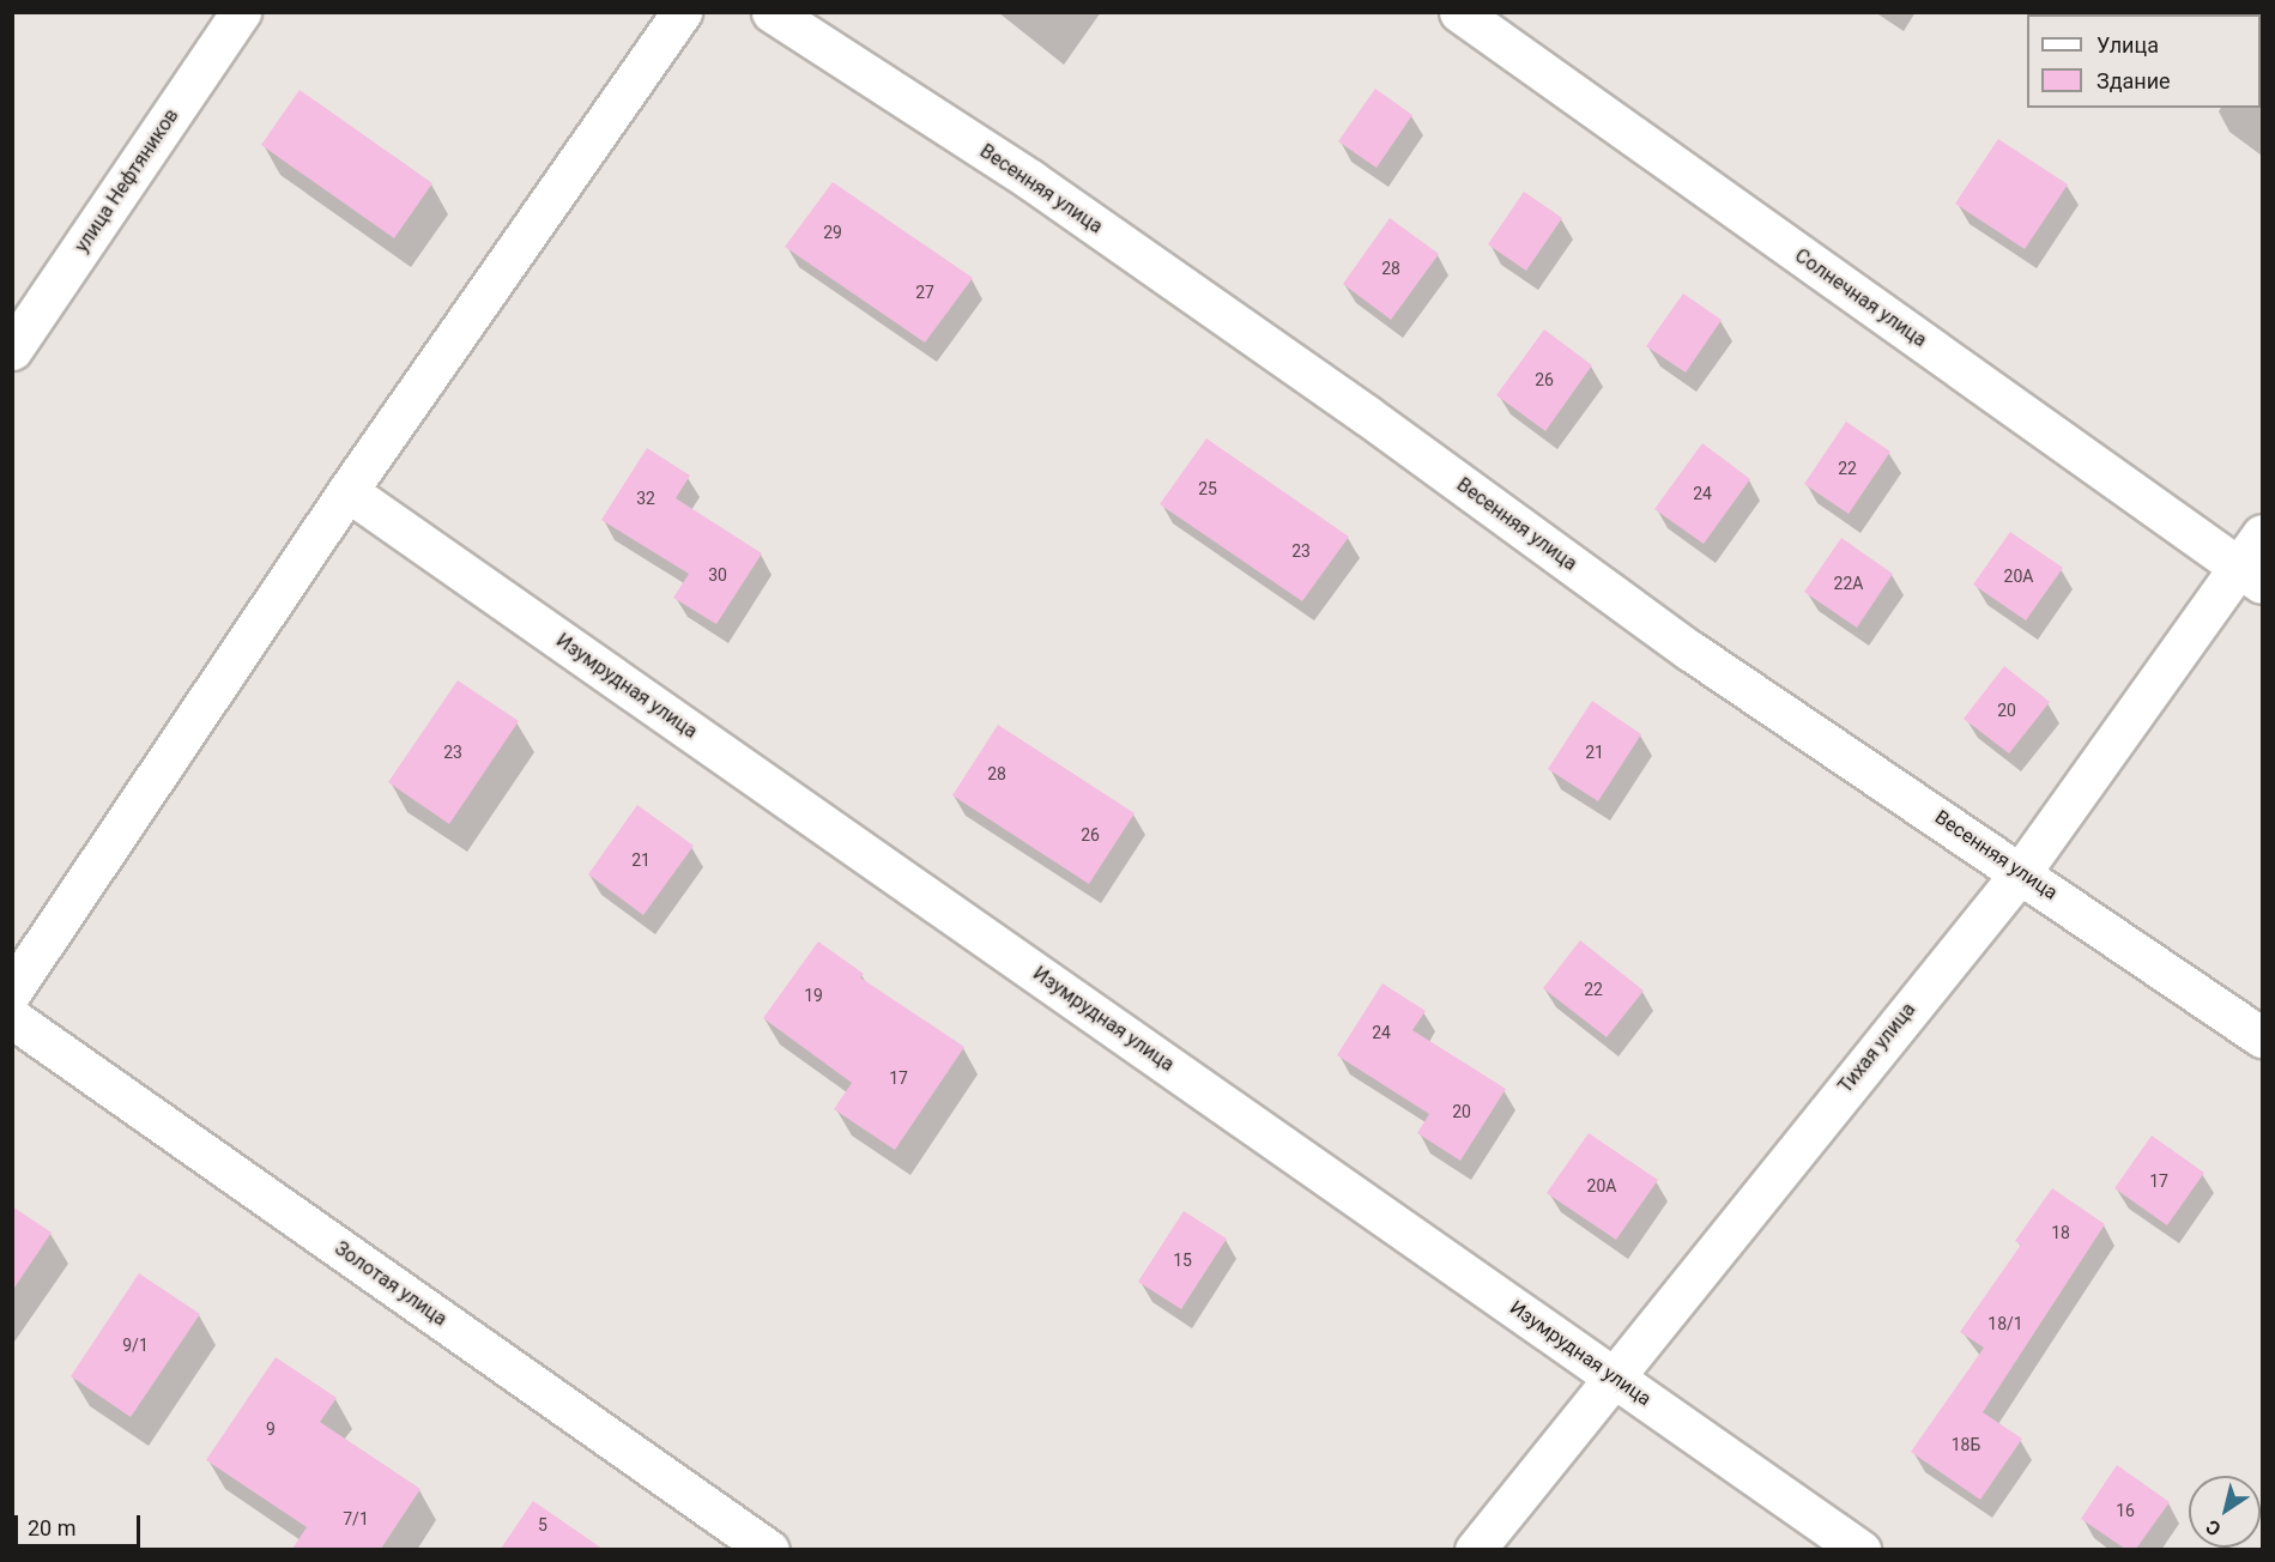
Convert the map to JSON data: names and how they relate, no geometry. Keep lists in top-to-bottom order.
{
  "streets": {
    "street": [
      "улица Нефтяников",
      "Весенняя улица",
      "Солнечная улица",
      "Изумрудная улица",
      "Тихая улица",
      "Золотая улица"
    ]
  },
  "crossings": [
    ["Весенняя улица", "Тихая улица"],
    ["Солнечная улица", "Тихая улица"],
    ["Изумрудная улица", "Тихая улица"]
  ],
  "house_numbers": [
    "29",
    "28",
    "27",
    "26",
    "22",
    "25",
    "24",
    "32",
    "23",
    "30",
    "20А",
    "22А",
    "20",
    "23",
    "21",
    "28",
    "26",
    "21",
    "22",
    "19",
    "24",
    "17",
    "20",
    "17",
    "20А",
    "18",
    "15",
    "18/1",
    "9/1",
    "9",
    "18Б",
    "16",
    "7/1",
    "5"
  ],
  "legend": ["Улица", "Здание"],
  "scale_bar": "20 m",
  "north": "bottom left"
}
